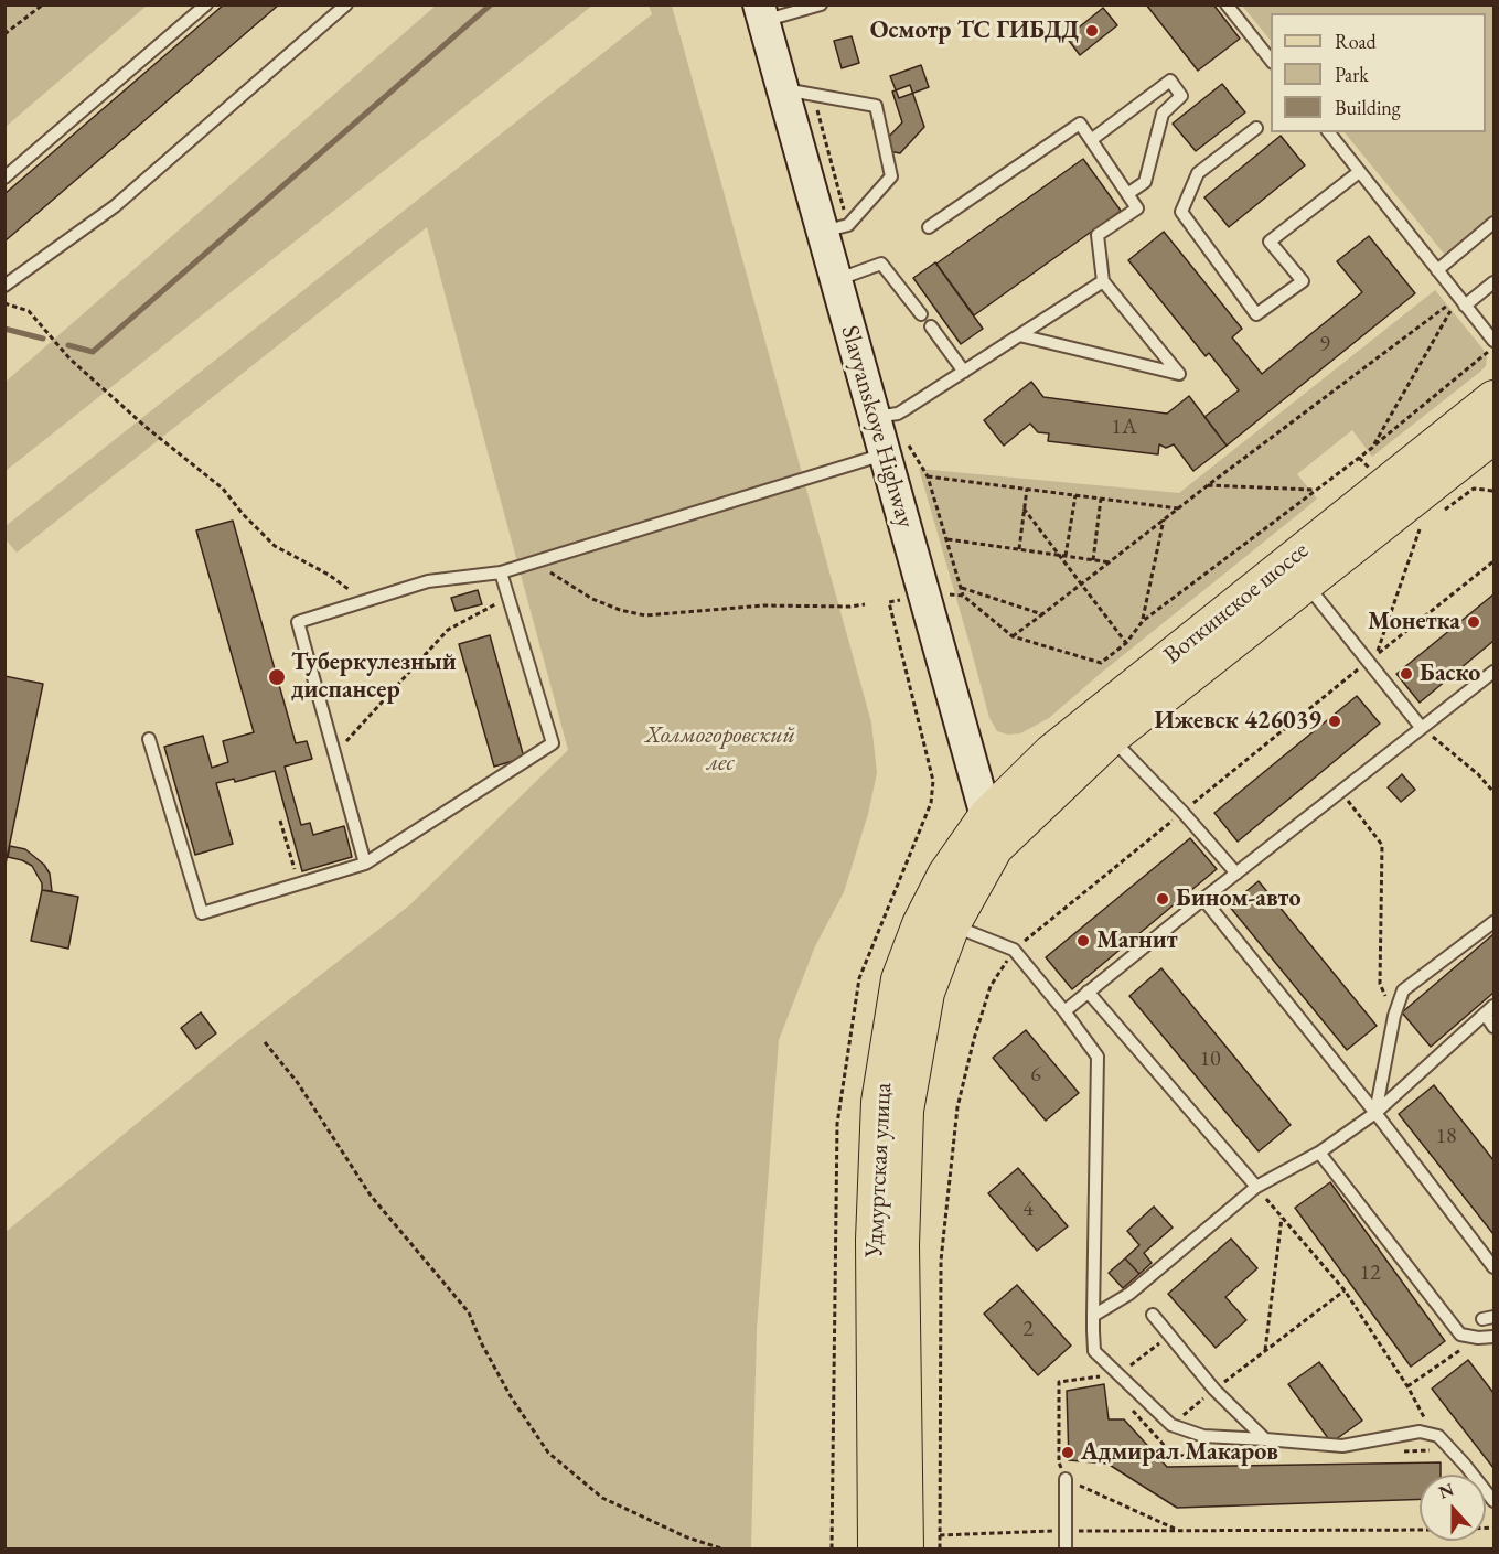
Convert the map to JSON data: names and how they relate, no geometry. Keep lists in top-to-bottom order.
{
  "streets": {
    "main road": ["Slavyanskoye Highway", "Воткинское шоссе", "Удмуртская улица"]
  },
  "crossings": [
    ["Slavyanskoye Highway", "Воткинское шоссе"],
    ["Slavyanskoye Highway", "Удмуртская улица"],
    ["Воткинское шоссе", "Удмуртская улица"]
  ],
  "parks": ["Холмогоровский лес"],
  "places": [
    "Осмотр ТС ГИБДД",
    "Монетка",
    "Баско",
    "Туберкулезный диспансер",
    "Ижевск 426039",
    "Бином-авто",
    "Магнит",
    "Адмирал Макаров"
  ],
  "house_numbers": [
    "9",
    "1А",
    "10",
    "6",
    "18",
    "4",
    "12",
    "2"
  ],
  "legend": ["Road", "Park", "Building"],
  "north": "top"
}
